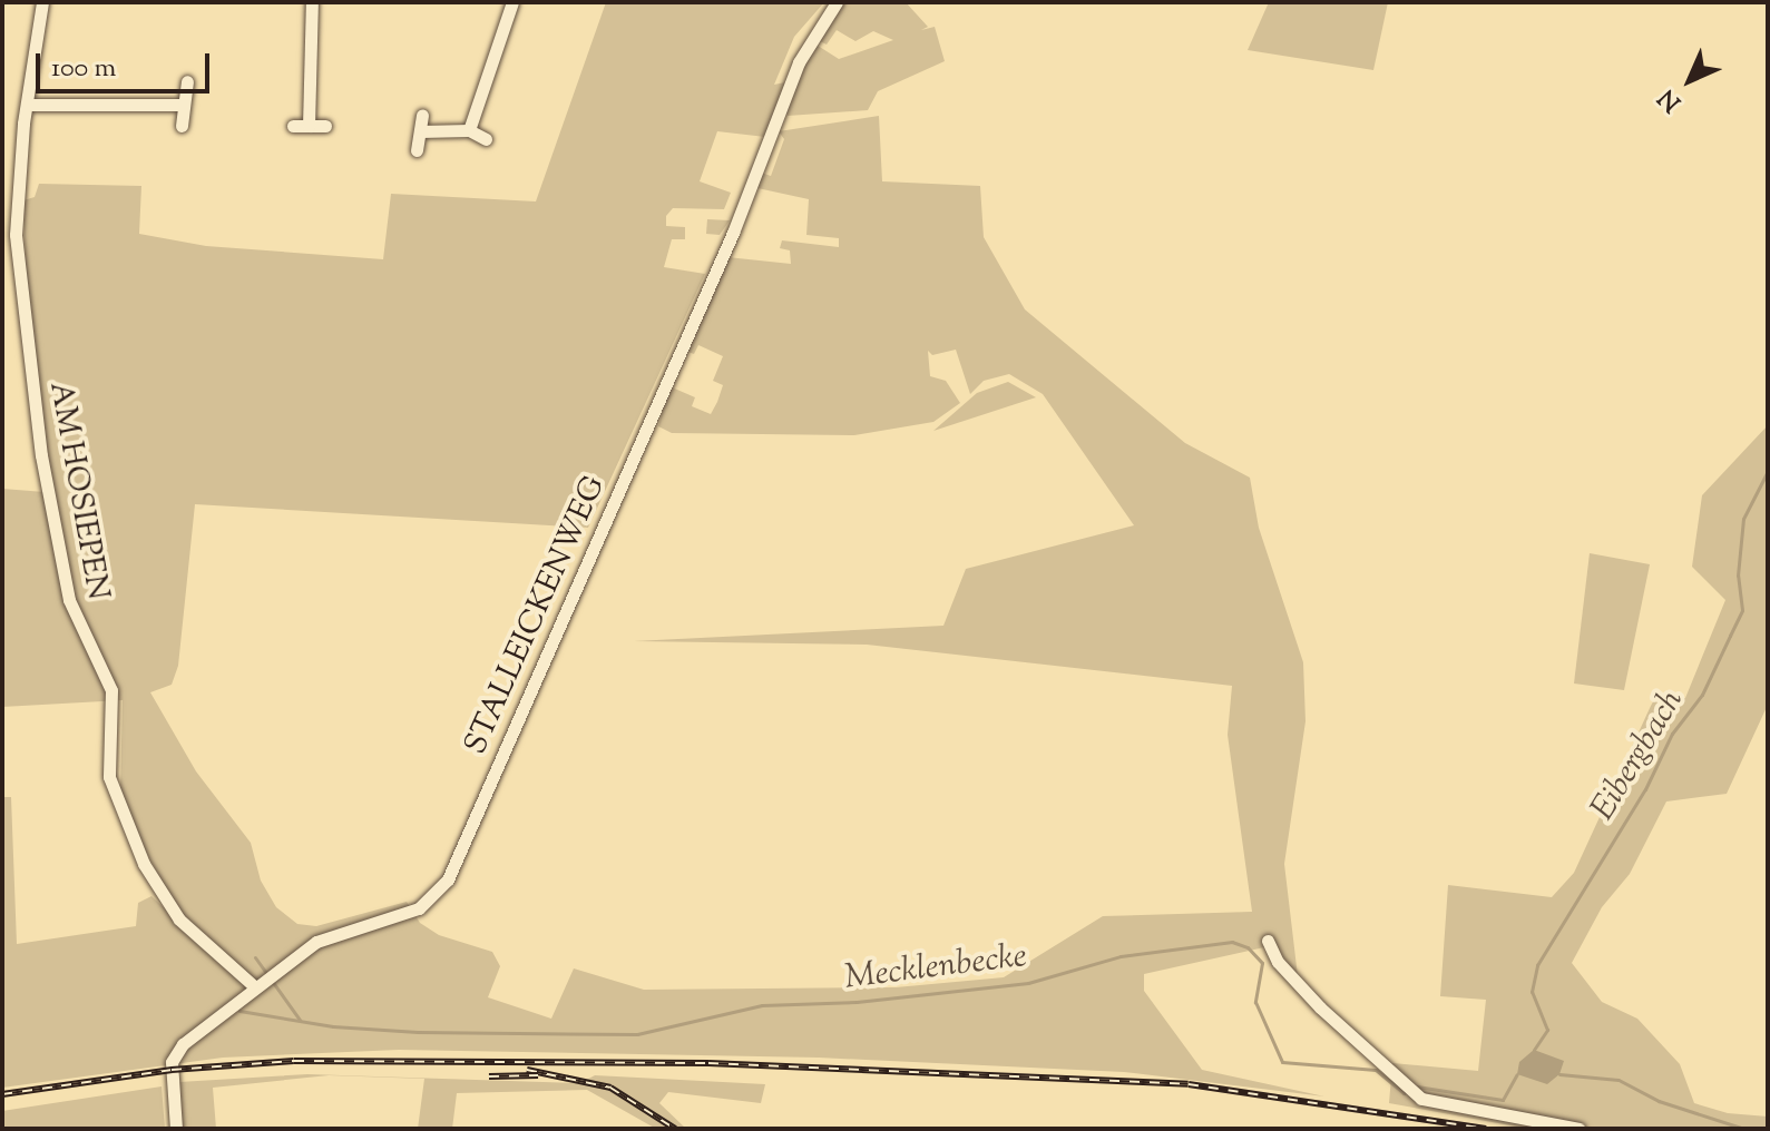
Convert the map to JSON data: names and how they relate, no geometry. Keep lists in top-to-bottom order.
{
  "streets": {
    "street": ["AM HOSIEPEN", "STALLEICKENWEG"]
  },
  "crossings": [
    ["AM HOSIEPEN", "STALLEICKENWEG"]
  ],
  "water": ["Eibergbach", "Mecklenbecke"],
  "scale_bar": "100 m",
  "north": "bottom left"
}
